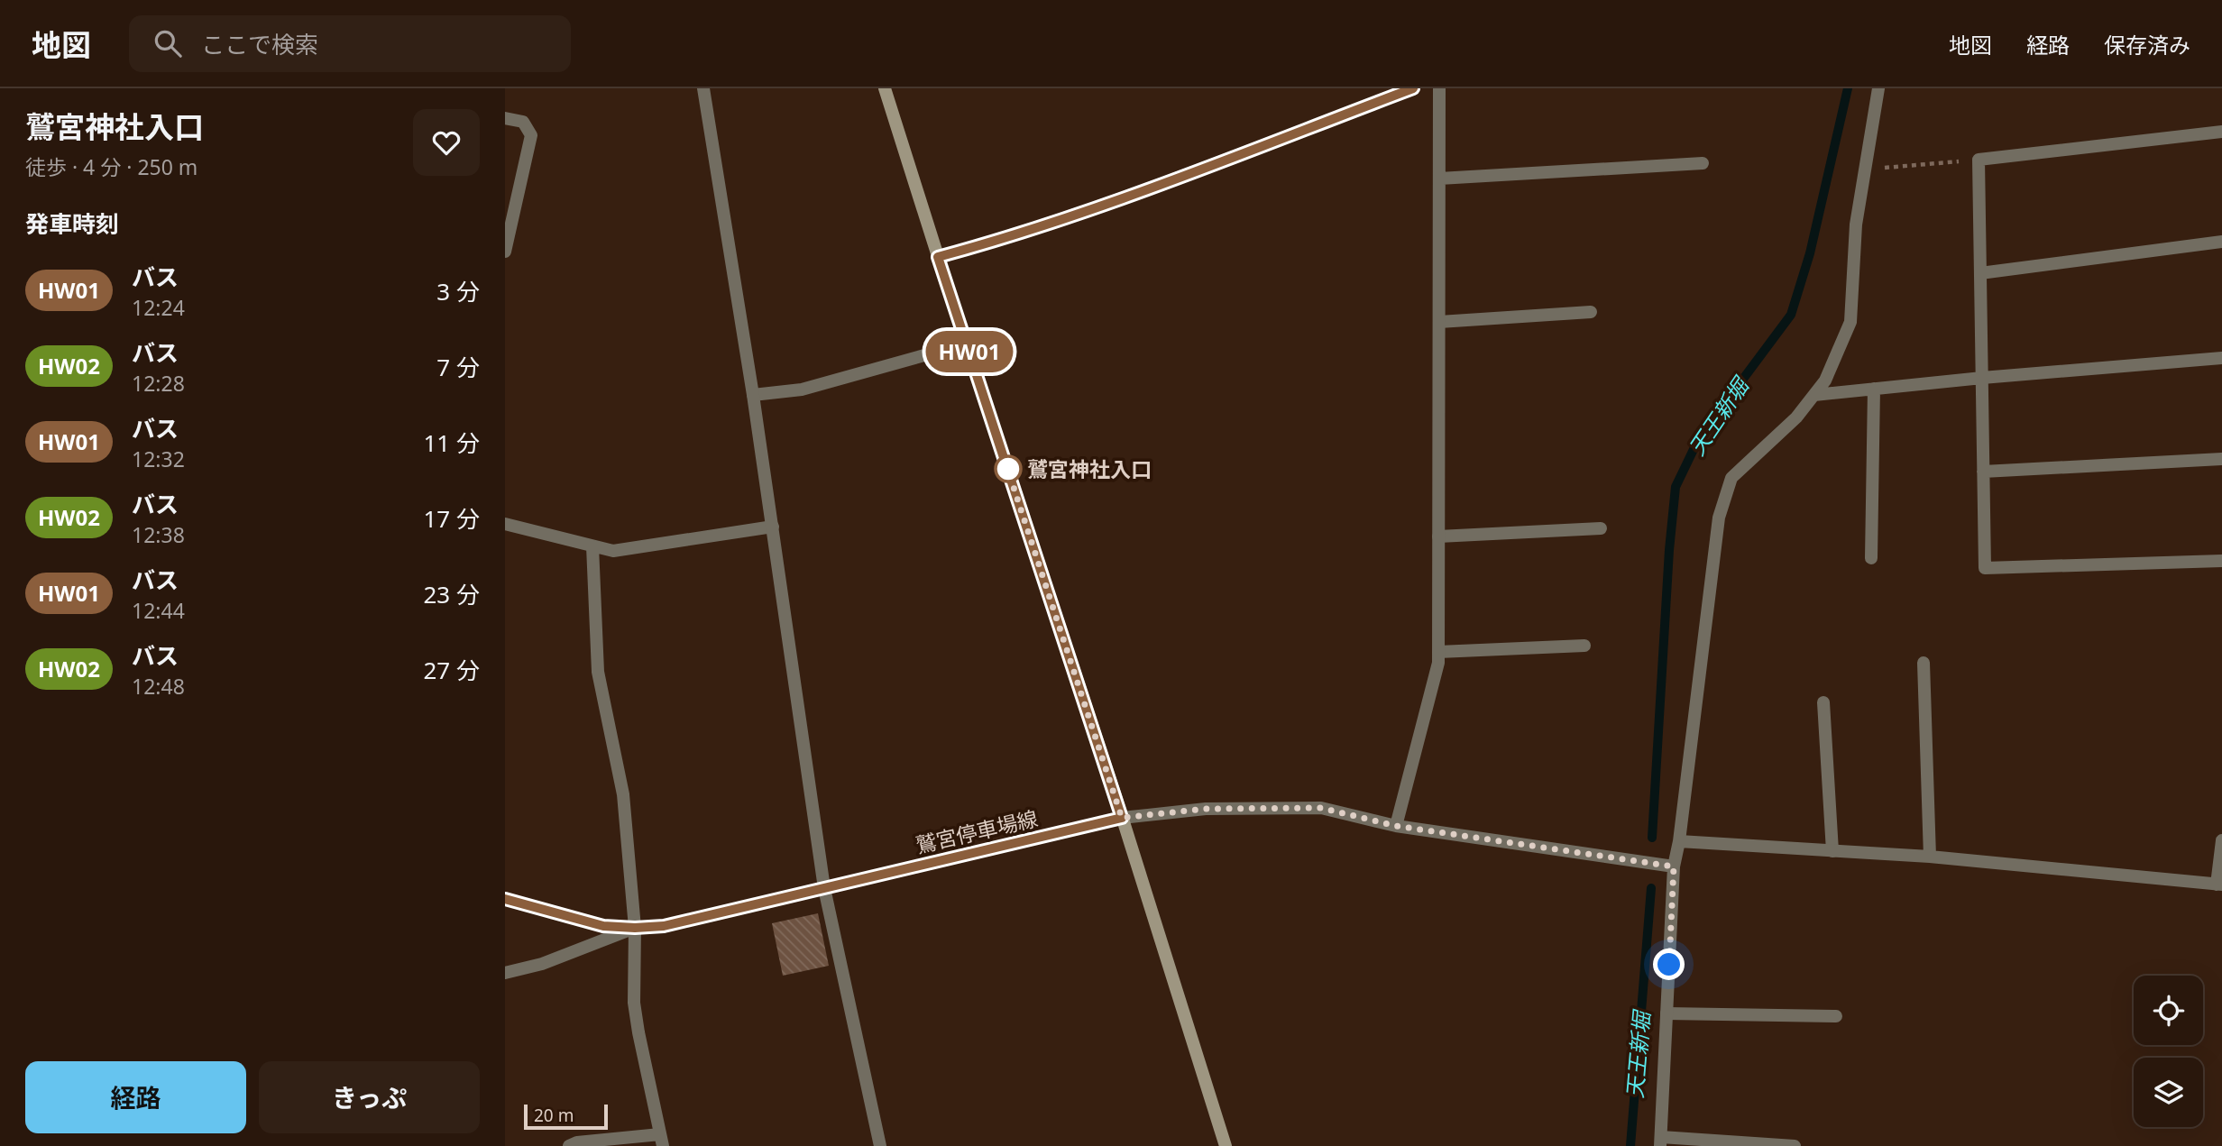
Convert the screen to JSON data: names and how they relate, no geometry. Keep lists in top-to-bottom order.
{
  "streets": {
    "street": ["鷲宮停車場線"]
  },
  "water": ["天王新堀"],
  "places": ["鷲宮神社入口"],
  "lines": ["bus line HW01"],
  "scale_bar": "20 m",
  "page": {
    "header": "地図",
    "search": "ここで検索",
    "nav": ["地図", "経路", "保存済み"],
    "heading": [
      ["鷲宮神社入口", "徒歩 · 4 分 · 250 m"],
      "発車時刻"
    ],
    "on_map": "HW01",
    "list": [
      {
        "mark": "HW01",
        "name": "バス",
        "note": "12:24",
        "value": "3 分"
      },
      {
        "mark": "HW02",
        "name": "バス",
        "note": "12:28",
        "value": "7 分"
      },
      {
        "mark": "HW01",
        "name": "バス",
        "note": "12:32",
        "value": "11 分"
      },
      {
        "mark": "HW02",
        "name": "バス",
        "note": "12:38",
        "value": "17 分"
      },
      {
        "mark": "HW01",
        "name": "バス",
        "note": "12:44",
        "value": "23 分"
      },
      {
        "mark": "HW02",
        "name": "バス",
        "note": "12:48",
        "value": "27 分"
      }
    ],
    "buttons": ["経路", "きっぷ"],
    "scale": "20 m"
  }
}
